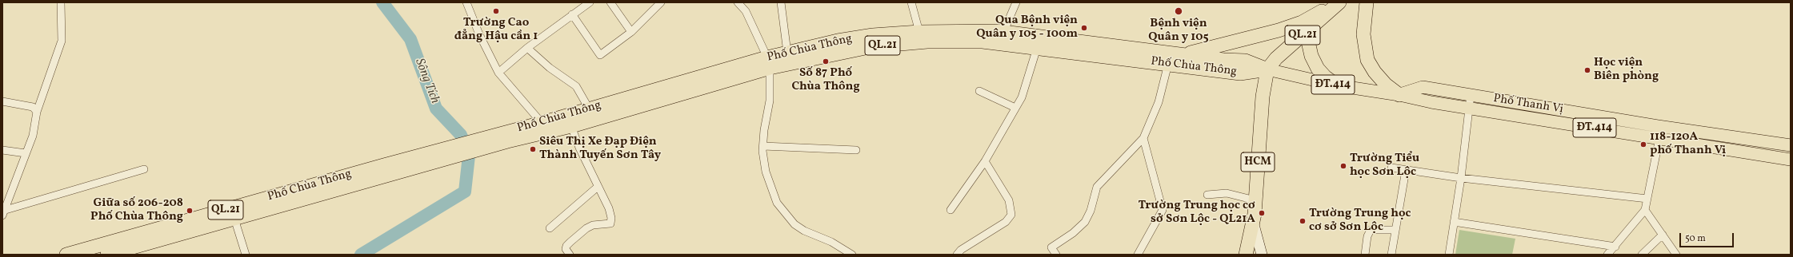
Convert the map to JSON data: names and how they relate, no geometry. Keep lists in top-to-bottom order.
{
  "streets": {
    "highway": ["QL.21", "Phố Chùa Thông", "HCM"],
    "main road": ["ĐT.414", "Phố Thanh Vị"]
  },
  "crossings": [
    ["QL.21", "Phố Chùa Thông"],
    ["QL.21", "Phố Thanh Vị"],
    ["QL.21", "HCM"],
    ["Phố Chùa Thông", "Phố Thanh Vị"],
    ["Phố Chùa Thông", "HCM"],
    ["Phố Thanh Vị", "HCM"]
  ],
  "water": ["Sông Tích"],
  "places": [
    "Trường Cao đẳng Hậu cần 1",
    "Bệnh viện Quân y 105",
    "Qua Bệnh viện Quân y 105 - 100m",
    "Số 87 Phố Chùa Thông",
    "Học viện Biên phòng",
    "118-120A phố Thanh Vị",
    "Siêu Thị Xe Đạp Điện Thành Tuyến Sơn Tây",
    "Trường Tiểu học Sơn Lộc",
    "Giữa số 206-208 Phố Chùa Thông",
    "Trường Trung học cơ sở Sơn Lộc - QL21A",
    "Trường Trung học cơ sở Sơn Lộc"
  ],
  "scale_bar": "50 m"
}
